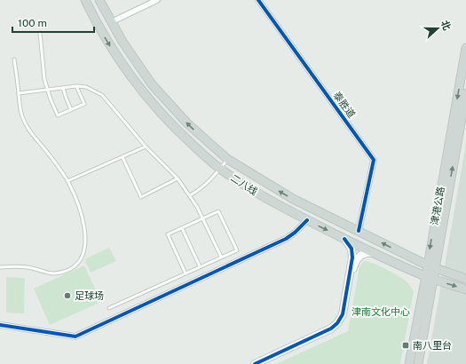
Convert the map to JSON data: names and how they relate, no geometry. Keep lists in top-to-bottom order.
{
  "streets": {
    "main road": ["二八线", "津港公路"],
    "street": ["泰胜道"]
  },
  "crossings": [
    ["泰胜道", "二八线"],
    ["二八线", "津港公路"]
  ],
  "parks": ["津南文化中心"],
  "places": {
    "other": ["足球场"],
    "transit": ["南八里台"]
  },
  "scale_bar": "100 m",
  "north": "right"
}
